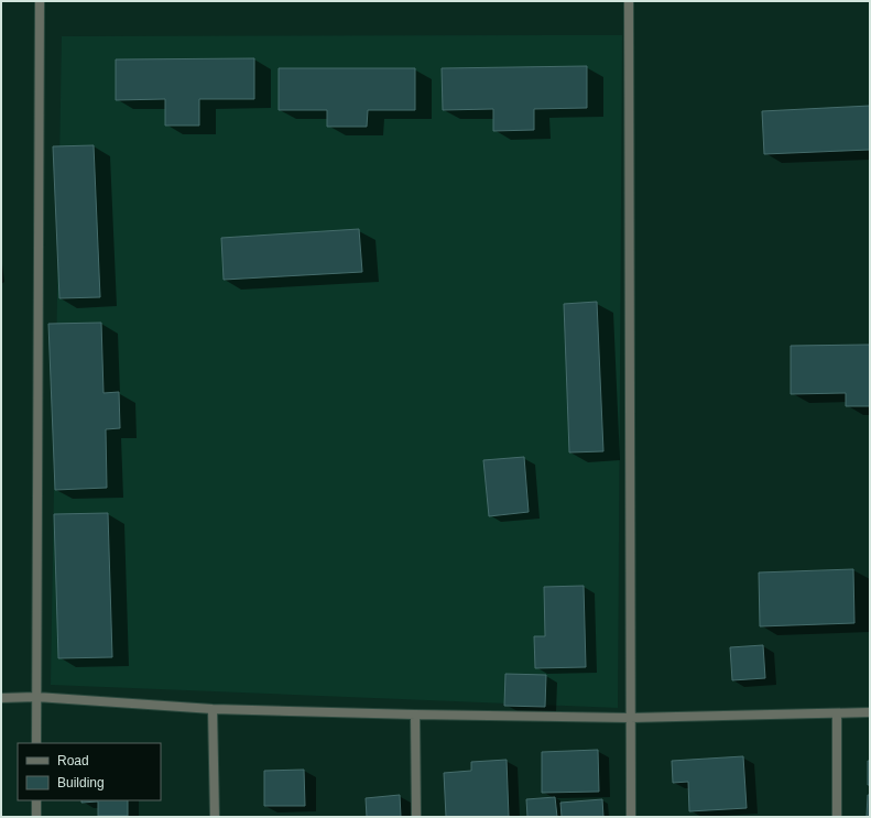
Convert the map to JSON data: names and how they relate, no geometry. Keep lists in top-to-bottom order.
{
  "legend": ["Road", "Building"]
}
